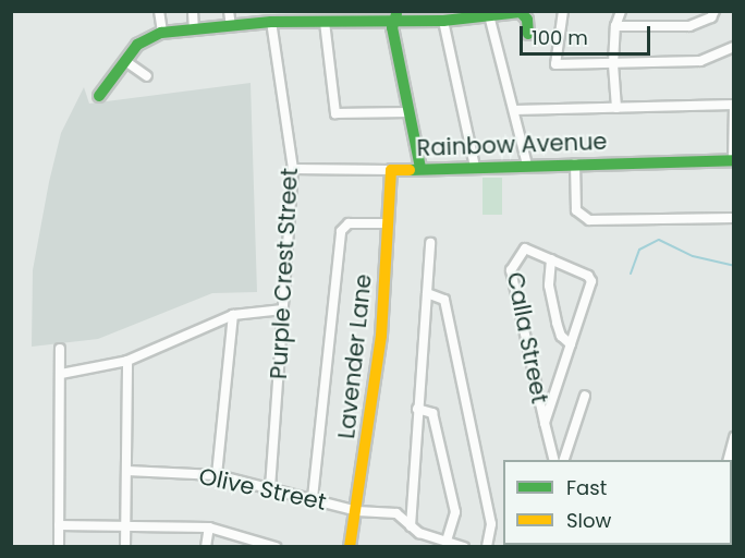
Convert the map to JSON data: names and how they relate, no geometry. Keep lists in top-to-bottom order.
{
  "streets": {
    "street": [
      "Rainbow Avenue",
      "Purple Crest Street",
      "Calla Street",
      "Lavender Lane",
      "Olive Street"
    ]
  },
  "crossings": [
    ["Rainbow Avenue", "Purple Crest Street"],
    ["Rainbow Avenue", "Lavender Lane"],
    ["Purple Crest Street", "Olive Street"],
    ["Lavender Lane", "Olive Street"]
  ],
  "legend": ["Fast", "Slow"],
  "scale_bar": "100 m"
}
